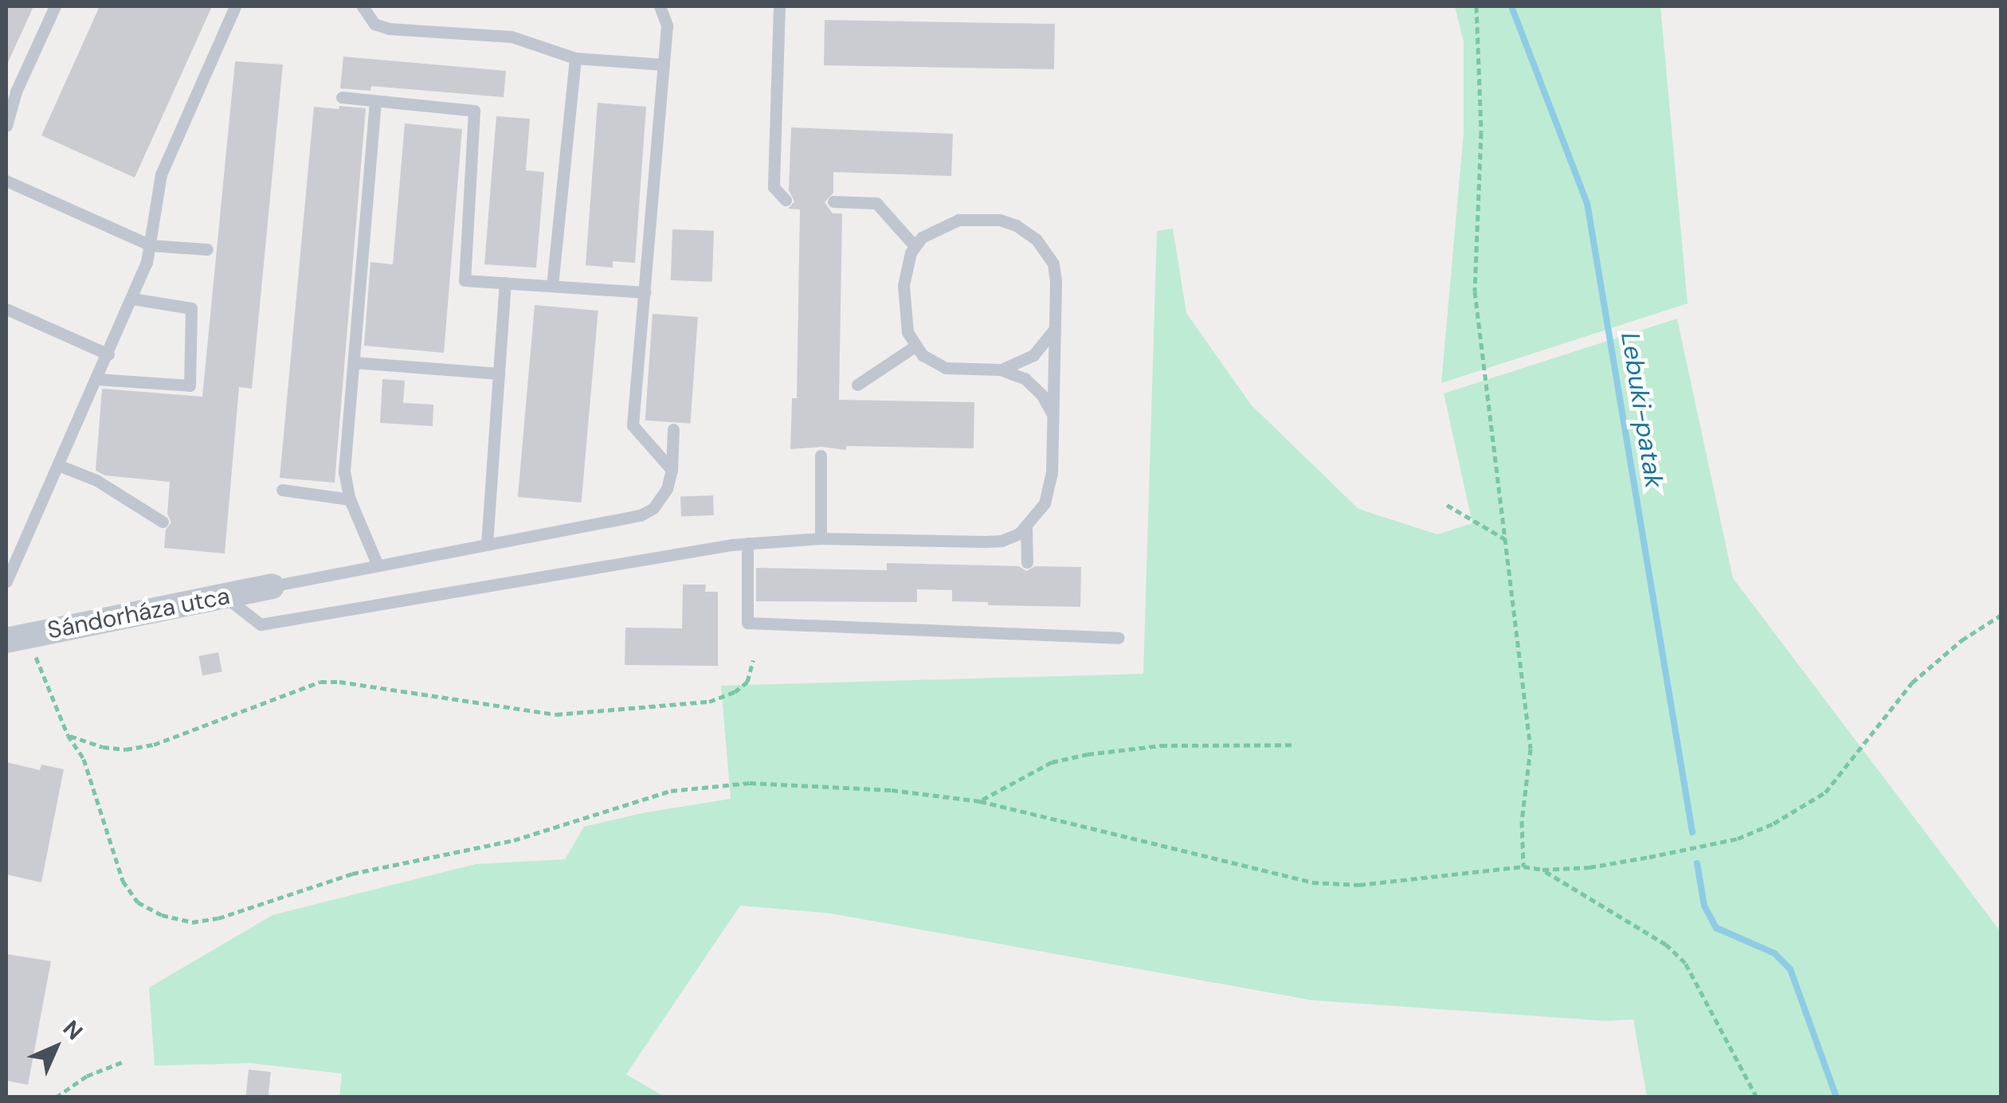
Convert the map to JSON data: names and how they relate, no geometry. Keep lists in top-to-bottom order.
{
  "streets": {
    "street": ["Sándorháza utca"]
  },
  "water": ["Lebuki-patak"],
  "north": "top right"
}
